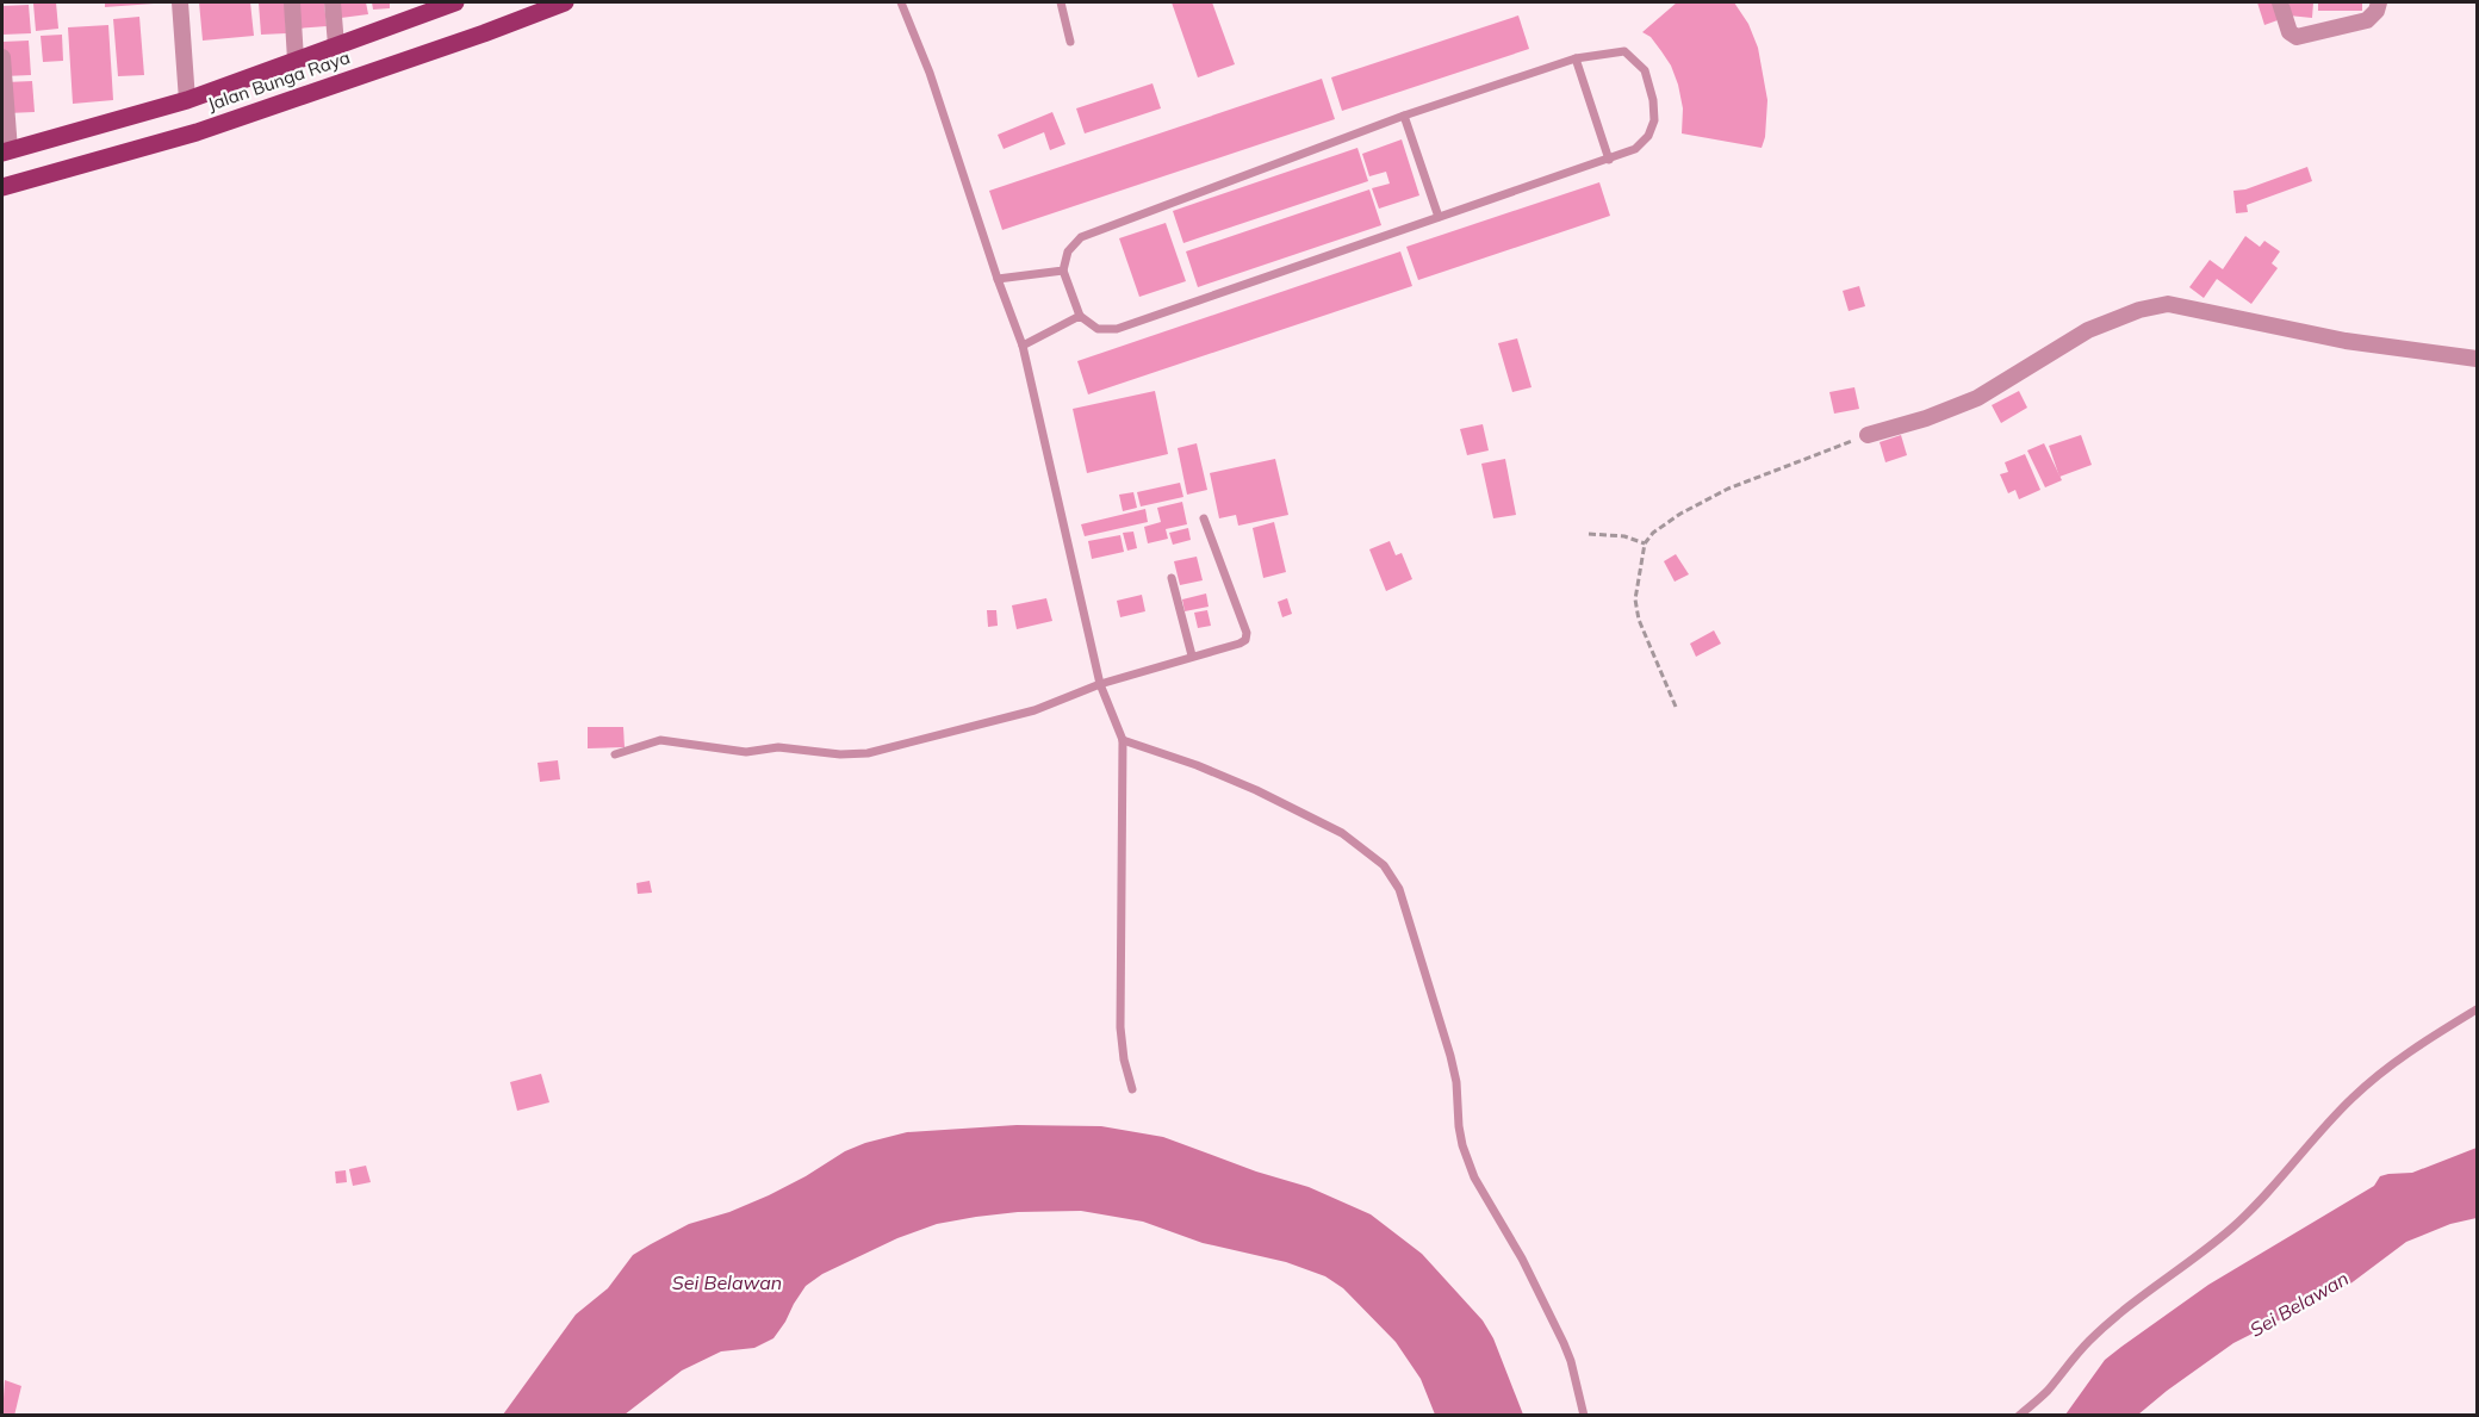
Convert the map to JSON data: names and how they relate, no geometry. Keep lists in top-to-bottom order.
{
  "streets": {
    "main road": ["Jalan Bunga Raya"]
  },
  "water": ["Sei Belawan"]
}
